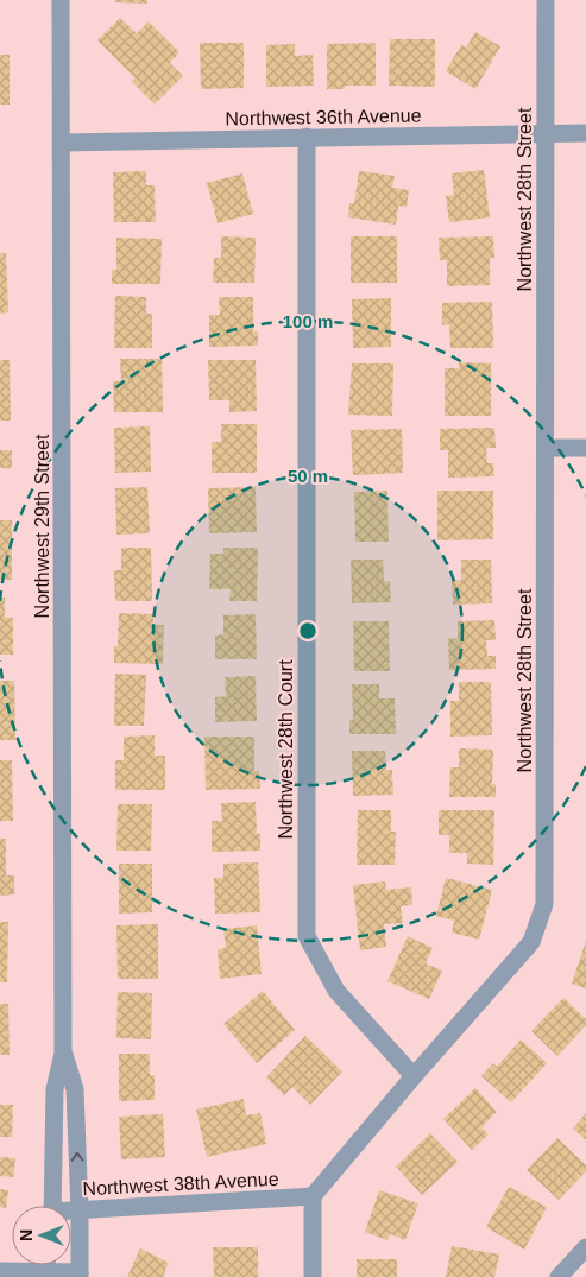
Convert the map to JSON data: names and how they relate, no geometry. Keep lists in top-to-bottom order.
{
  "streets": {
    "street": [
      "Northwest 36th Avenue",
      "Northwest 28th Street",
      "Northwest 29th Street",
      "Northwest 28th Court",
      "Northwest 38th Avenue"
    ]
  },
  "crossings": [
    ["Northwest 36th Avenue", "Northwest 28th Street"],
    ["Northwest 36th Avenue", "Northwest 29th Street"],
    ["Northwest 36th Avenue", "Northwest 28th Court"],
    ["Northwest 28th Street", "Northwest 28th Court"],
    ["Northwest 28th Street", "Northwest 38th Avenue"],
    ["Northwest 29th Street", "Northwest 38th Avenue"]
  ],
  "north": "left",
  "rings": ["100 m", "50 m"]
}
